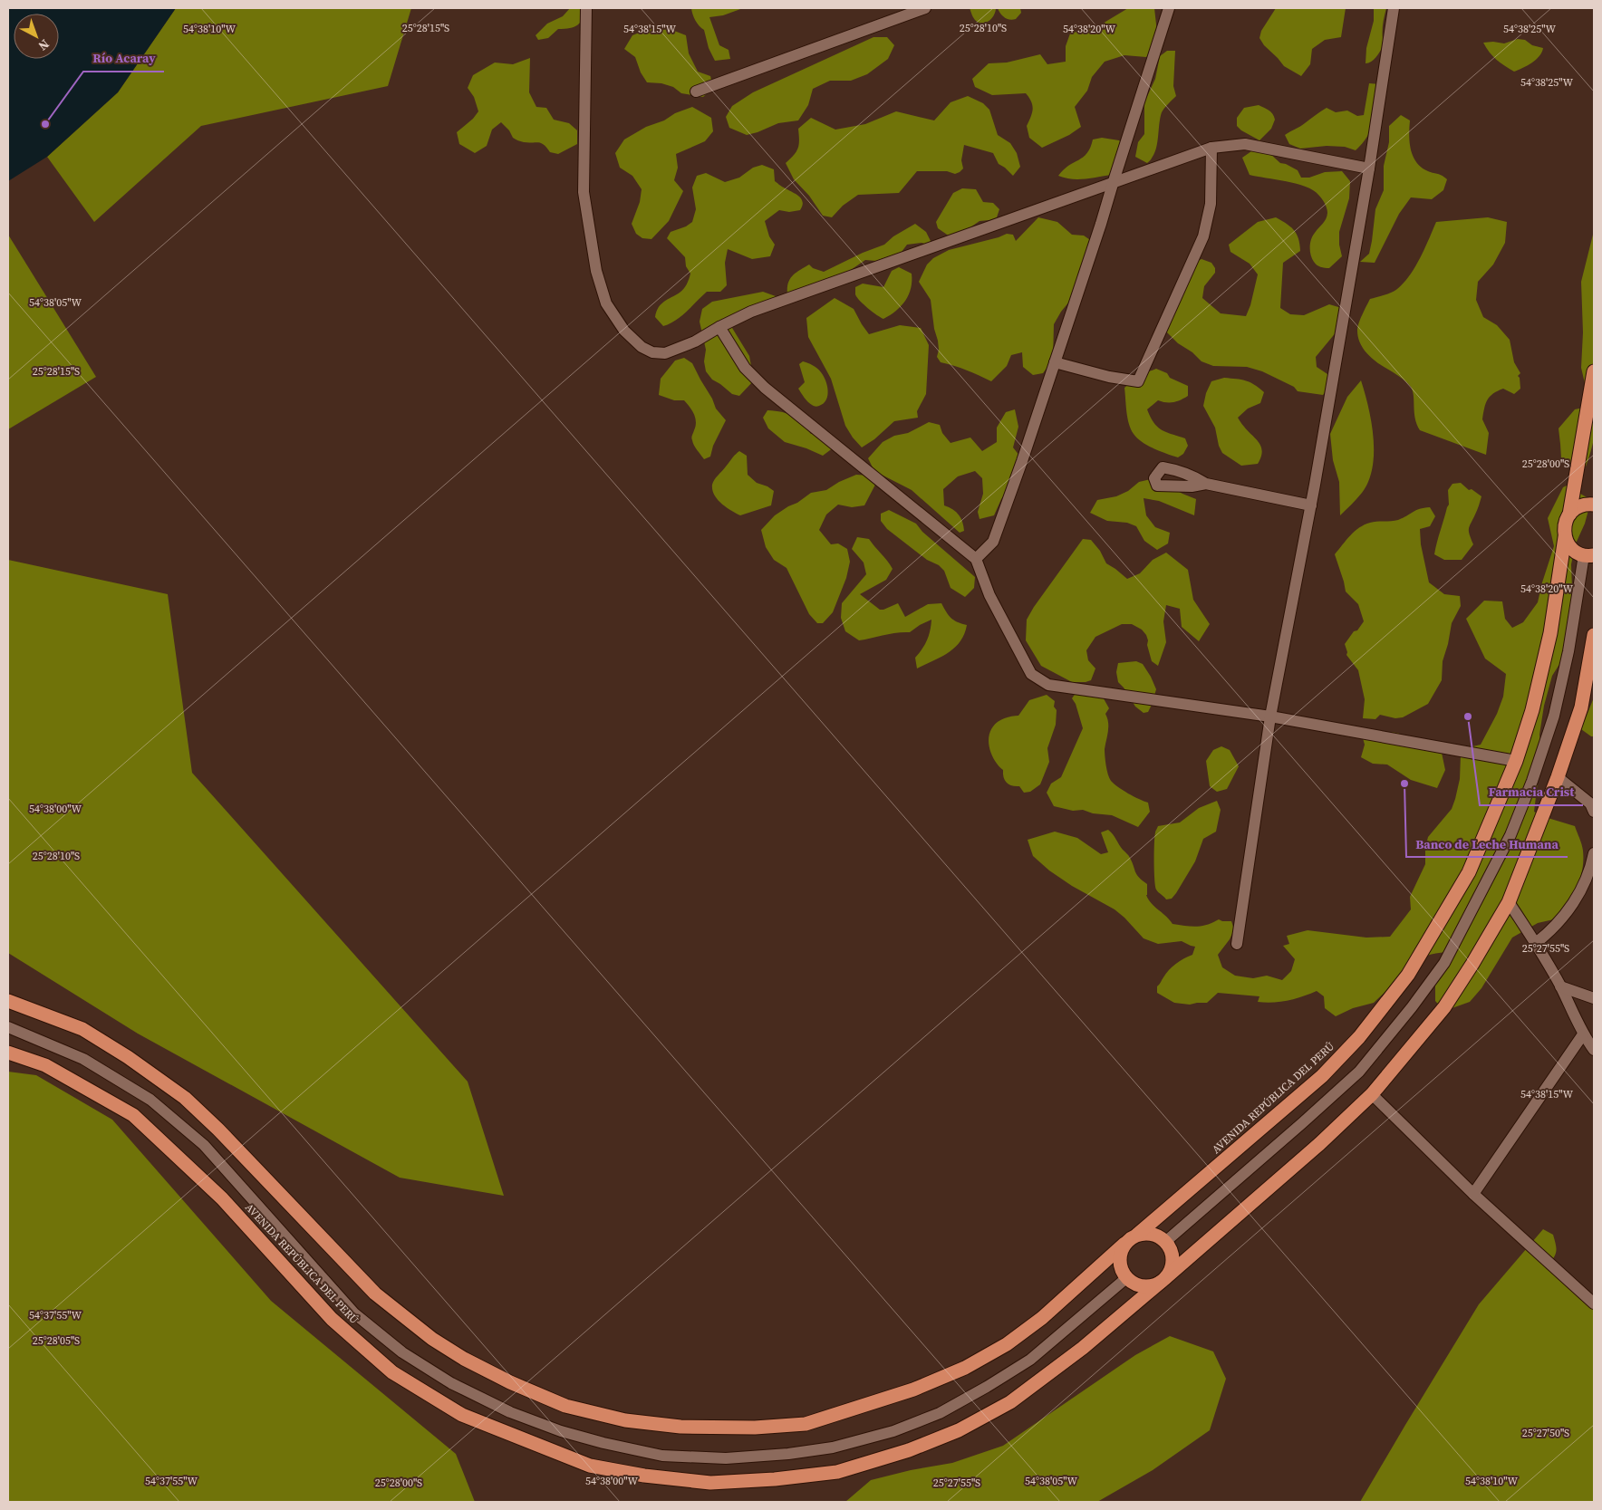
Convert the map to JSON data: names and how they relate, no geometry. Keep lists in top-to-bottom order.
{
  "streets": {
    "highway": ["AVENIDA REPÚBLICA DEL PERÚ"]
  },
  "places": ["Río Acaray", "Farmacia Crist", "Banco de Leche Humana"],
  "north": "bottom right",
  "coordinates": [
    "25°28'15\"S",
    "25°28'10\"S",
    "54°38'10\"W",
    "54°38'15\"W",
    "54°38'20\"W",
    "54°38'25\"W",
    "54°38'05\"W",
    "25°28'00\"S",
    "54°38'00\"W",
    "25°27'55\"S",
    "54°37'55\"W",
    "25°28'05\"S",
    "25°27'50\"S"
  ]
}
